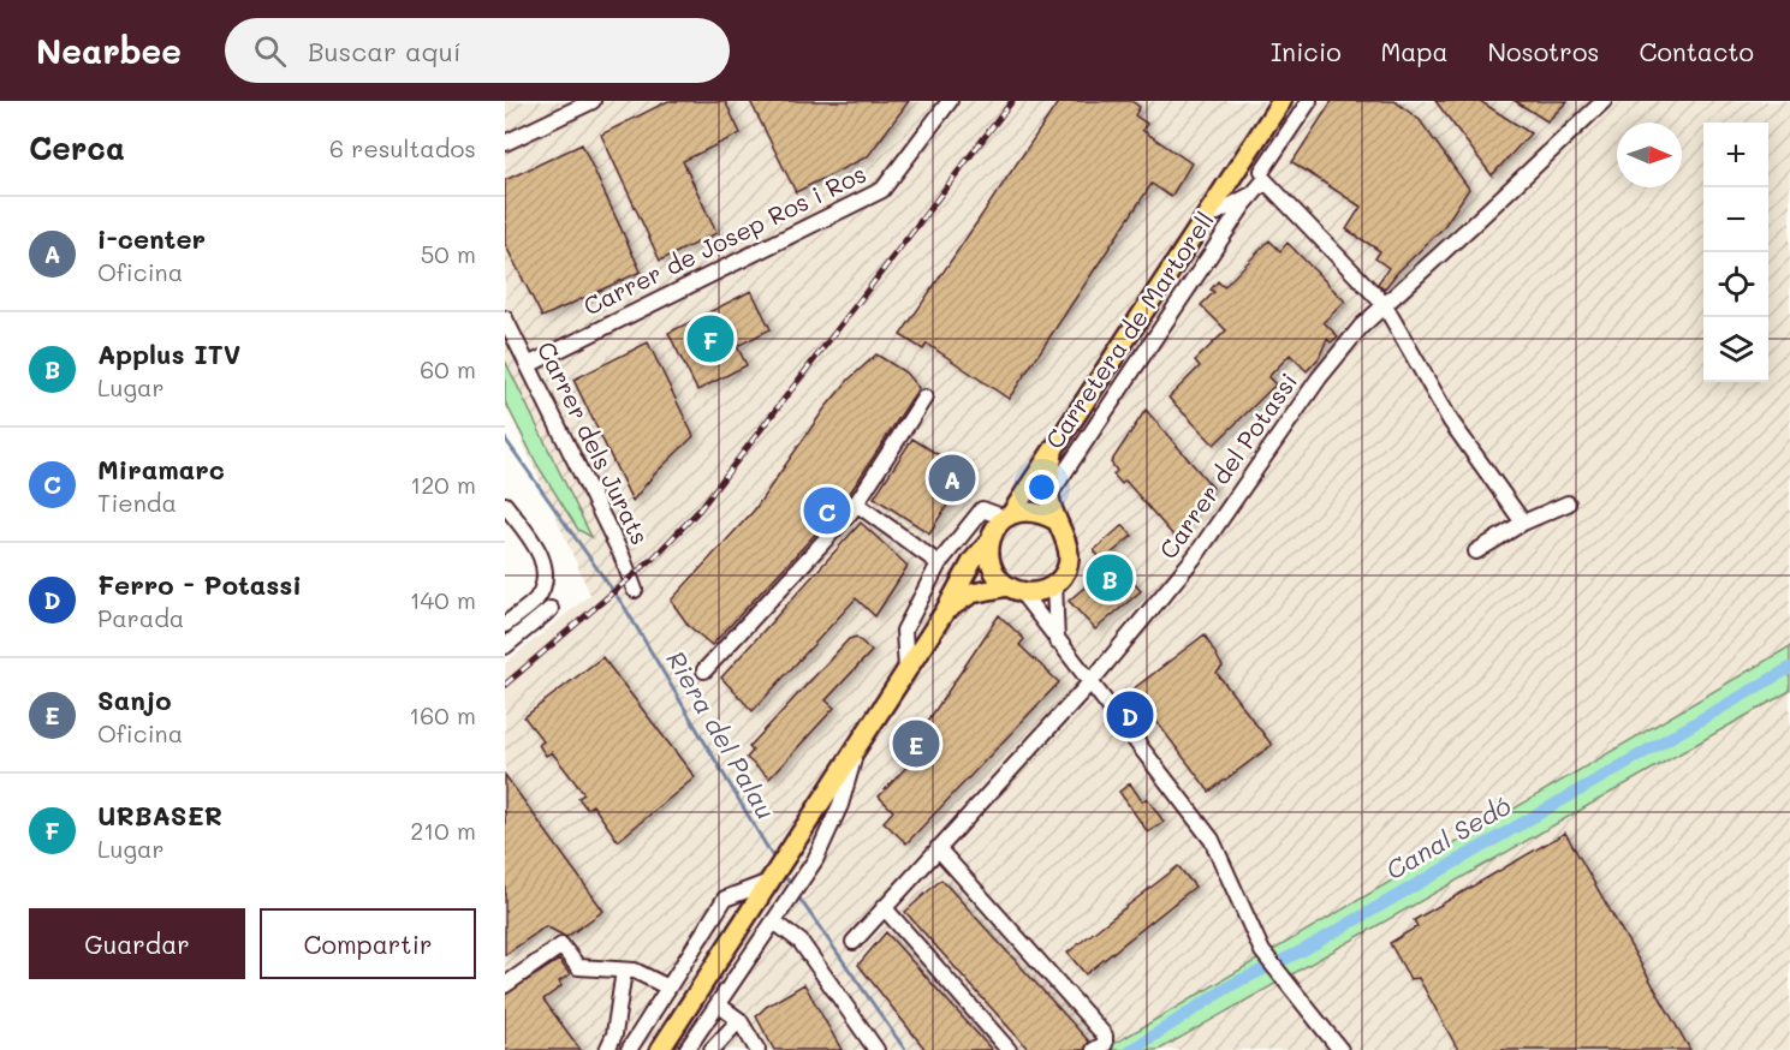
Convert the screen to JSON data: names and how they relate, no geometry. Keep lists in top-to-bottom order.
{
  "streets": {
    "main road": ["Carretera de Martorell"],
    "street": ["Carrer de Josep Ros i Ros", "Carrer dels Jurats", "Carrer del Potassi"]
  },
  "crossings": [
    ["Carrer de Josep Ros i Ros", "Carrer dels Jurats"]
  ],
  "water": ["Riera del Palau", "Canal Sedó"],
  "north": "right",
  "page": {
    "header": "Nearbee",
    "search": "Buscar aquí",
    "nav": [
      "Inicio",
      "Mapa",
      "Nosotros",
      "Contacto"
    ],
    "heading": ["Cerca", "6 resultados"],
    "map_buttons": ["+", "−"],
    "list": [
      {
        "mark": "A",
        "name": "i-center",
        "note": "Oficina",
        "value": "50 m"
      },
      {
        "mark": "B",
        "name": "Applus ITV",
        "note": "Lugar",
        "value": "60 m"
      },
      {
        "mark": "C",
        "name": "Miramarc",
        "note": "Tienda",
        "value": "120 m"
      },
      {
        "mark": "D",
        "name": "Ferro - Potassi",
        "note": "Parada",
        "value": "140 m"
      },
      {
        "mark": "E",
        "name": "Sanjo",
        "note": "Oficina",
        "value": "160 m"
      },
      {
        "mark": "F",
        "name": "URBASER",
        "note": "Lugar",
        "value": "210 m"
      }
    ],
    "pins": [
      "F",
      "A",
      "C",
      "B",
      "D",
      "E"
    ],
    "buttons": ["Guardar", "Compartir"]
  }
}
